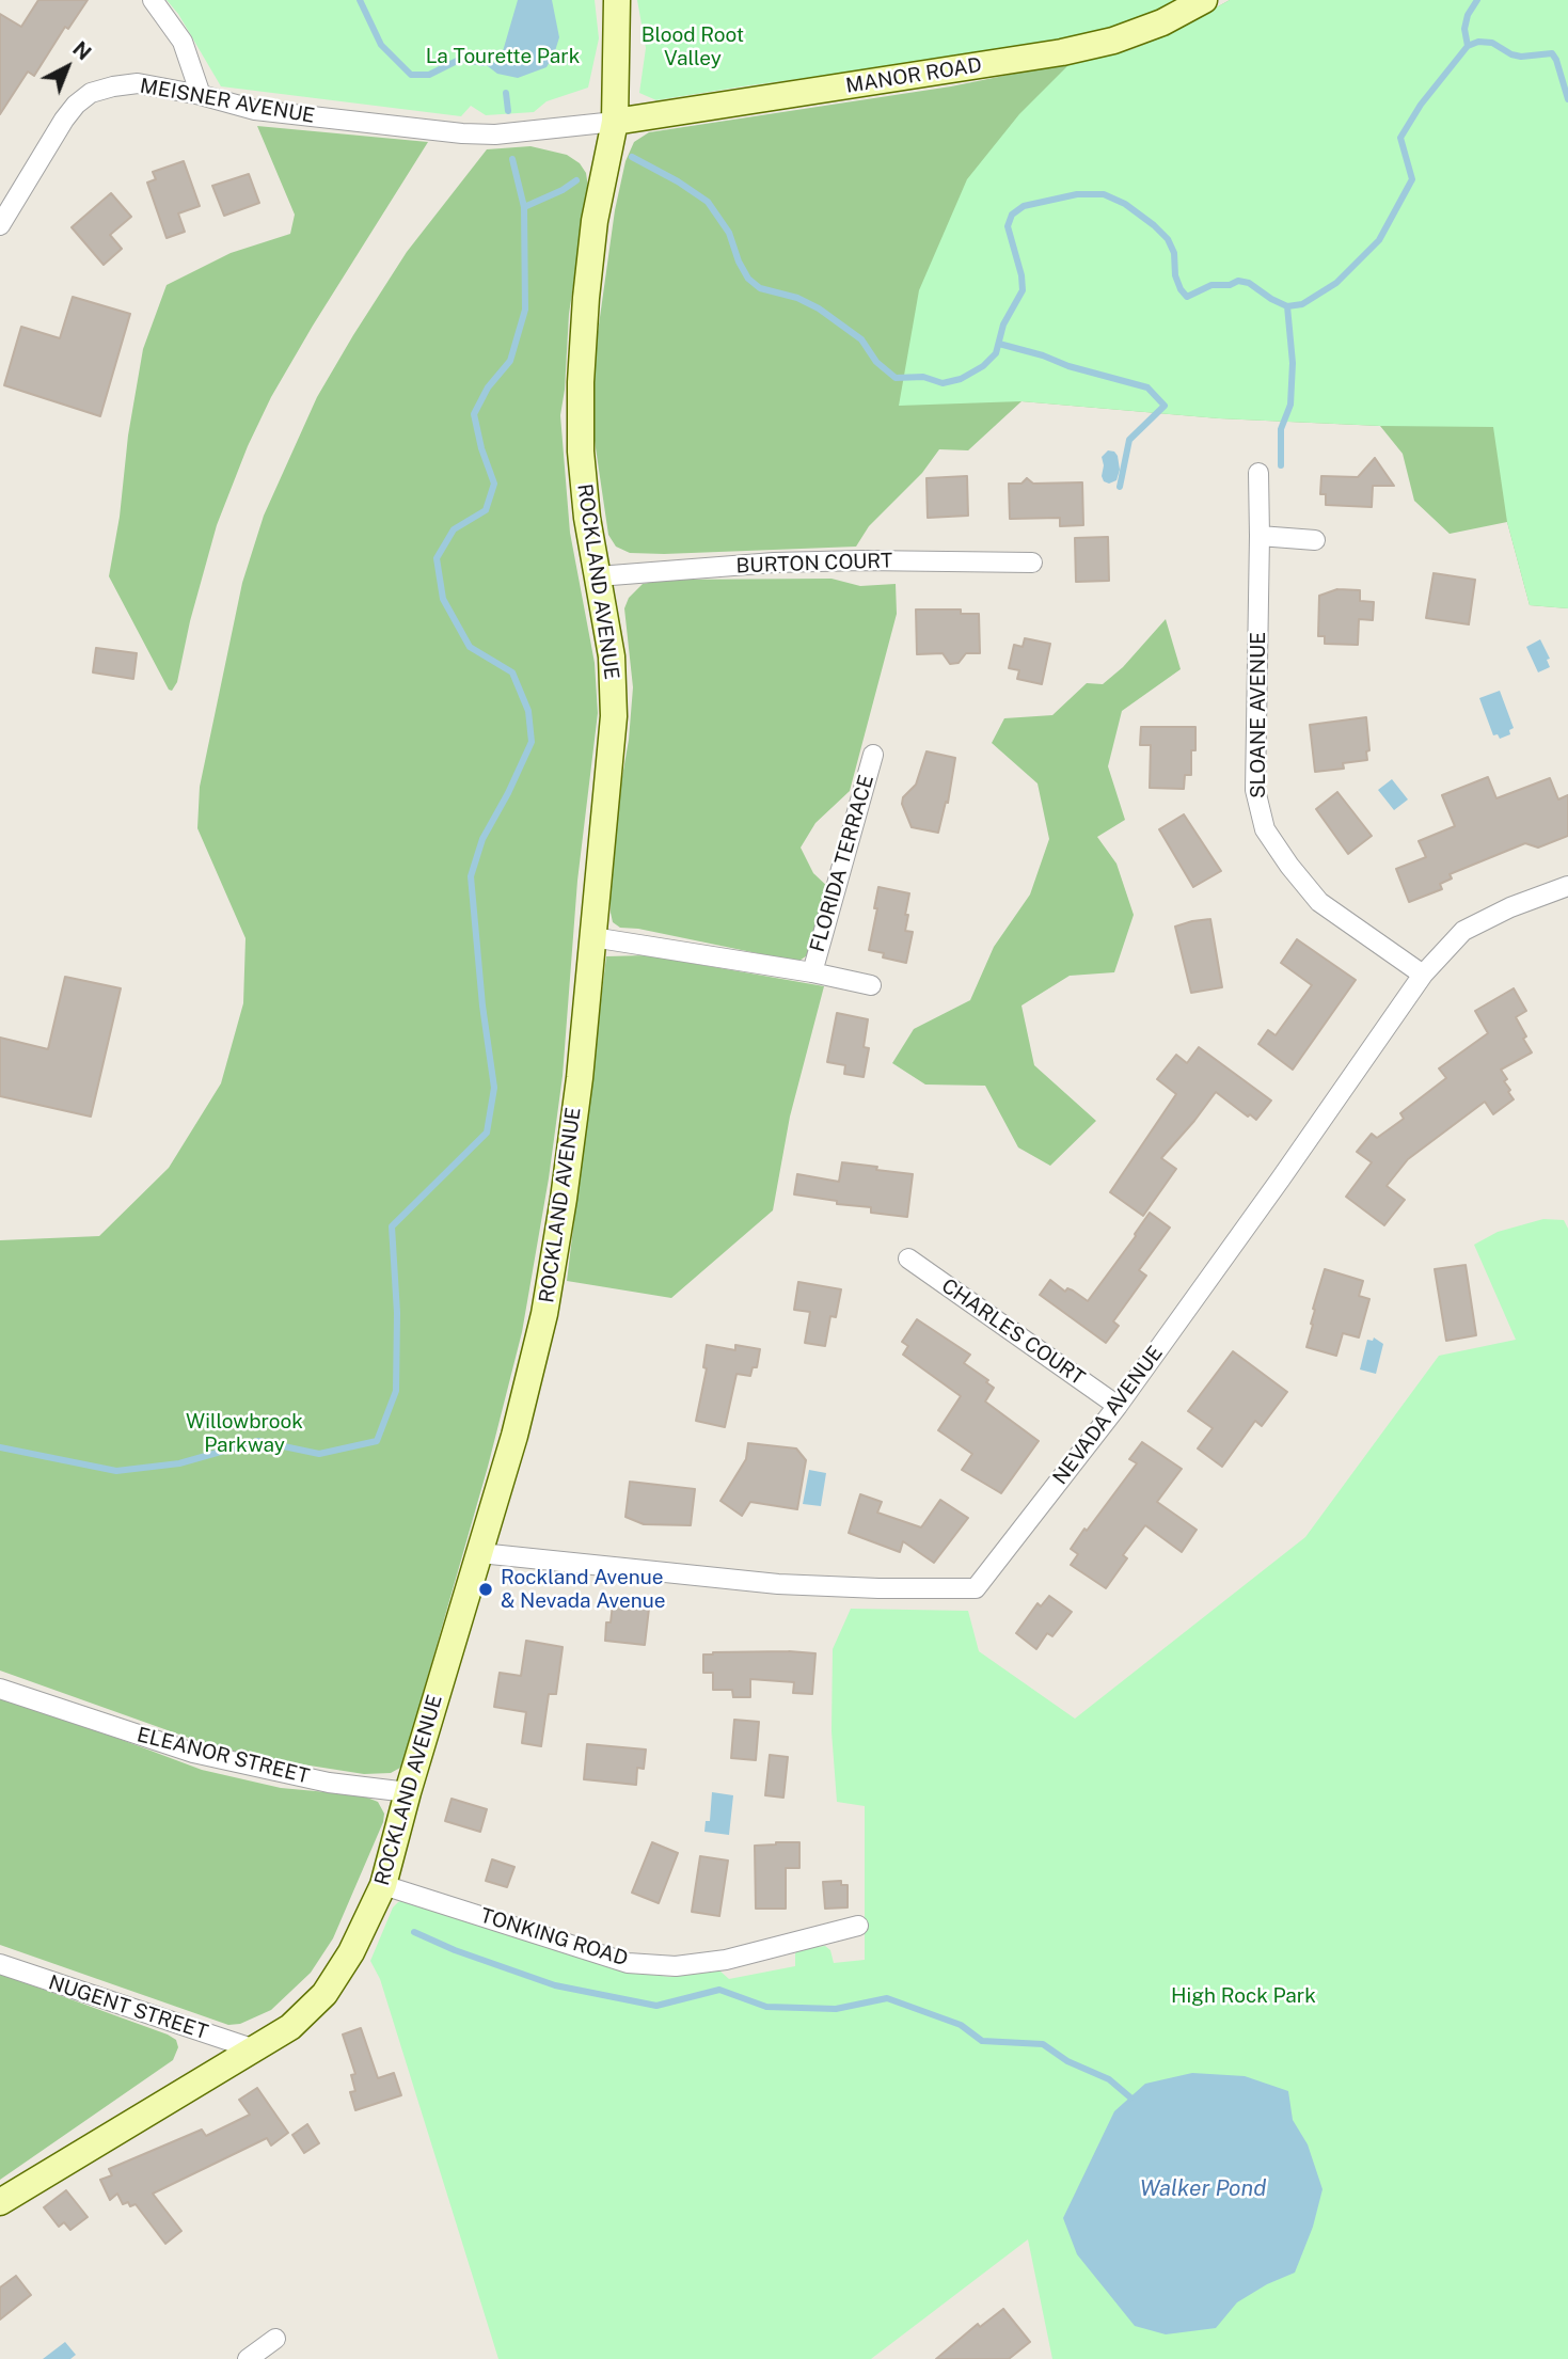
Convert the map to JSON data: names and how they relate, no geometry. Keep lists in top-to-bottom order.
{
  "streets": {
    "street": [
      "MANOR ROAD",
      "MEISNER AVENUE",
      "BURTON COURT",
      "ROCKLAND AVENUE",
      "SLOANE AVENUE",
      "FLORIDA TERRACE",
      "CHARLES COURT",
      "NEVADA AVENUE",
      "ELEANOR STREET",
      "TONKING ROAD",
      "NUGENT STREET"
    ]
  },
  "crossings": [
    ["MANOR ROAD", "MEISNER AVENUE"],
    ["MANOR ROAD", "ROCKLAND AVENUE"],
    ["MEISNER AVENUE", "ROCKLAND AVENUE"],
    ["BURTON COURT", "ROCKLAND AVENUE"],
    ["ROCKLAND AVENUE", "FLORIDA TERRACE"],
    ["ROCKLAND AVENUE", "NEVADA AVENUE"],
    ["ROCKLAND AVENUE", "ELEANOR STREET"],
    ["ROCKLAND AVENUE", "TONKING ROAD"],
    ["ROCKLAND AVENUE", "NUGENT STREET"],
    ["SLOANE AVENUE", "NEVADA AVENUE"],
    ["CHARLES COURT", "NEVADA AVENUE"]
  ],
  "water": ["Walker Pond"],
  "parks": [
    "Blood Root Valley",
    "La Tourette Park",
    "Willowbrook Parkway",
    "High Rock Park"
  ],
  "places": ["Rockland Avenue & Nevada Avenue"],
  "north": "top right"
}
